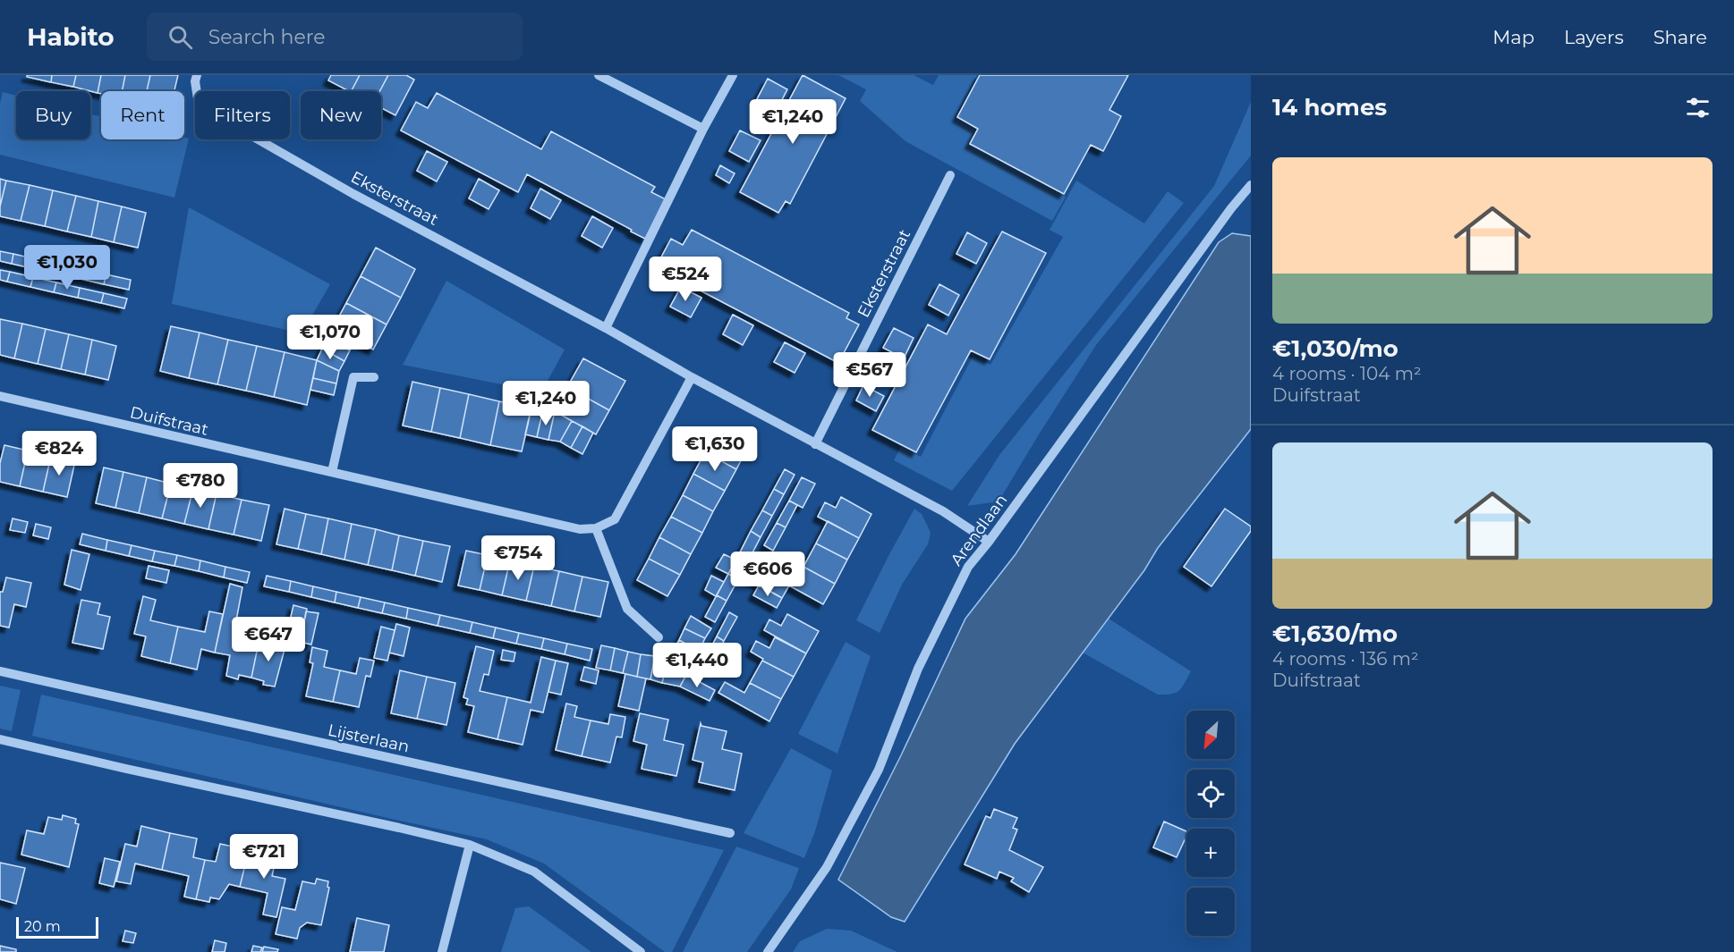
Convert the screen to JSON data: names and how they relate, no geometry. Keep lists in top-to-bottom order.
{
  "streets": {
    "street": [
      "Eksterstraat",
      "Duifstraat",
      "Arendlaan",
      "Lijsterlaan"
    ]
  },
  "crossings": [
    ["Eksterstraat", "Arendlaan"]
  ],
  "scale_bar": "20 m",
  "north": "bottom left",
  "page": {
    "header": "Habito",
    "search": "Search here",
    "nav": ["Map", "Layers", "Share"],
    "heading": "14 homes",
    "chip": [
      "Buy",
      "Rent",
      "Filters",
      "New"
    ],
    "price": [
      "€1,240",
      "€1,030",
      "€524",
      "€1,070",
      "€567",
      "€1,240",
      "€1,630",
      "€824",
      "€780",
      "€754",
      "€606",
      "€647",
      "€1,440",
      "€721"
    ],
    "list": [
      {
        "name": "€1,030/mo",
        "note": "4 rooms · 104 m² · Duifstraat"
      },
      {
        "name": "€1,630/mo",
        "note": "4 rooms · 136 m² · Duifstraat"
      }
    ],
    "map_buttons": ["+", "−"],
    "scale": "20 m"
  }
}
